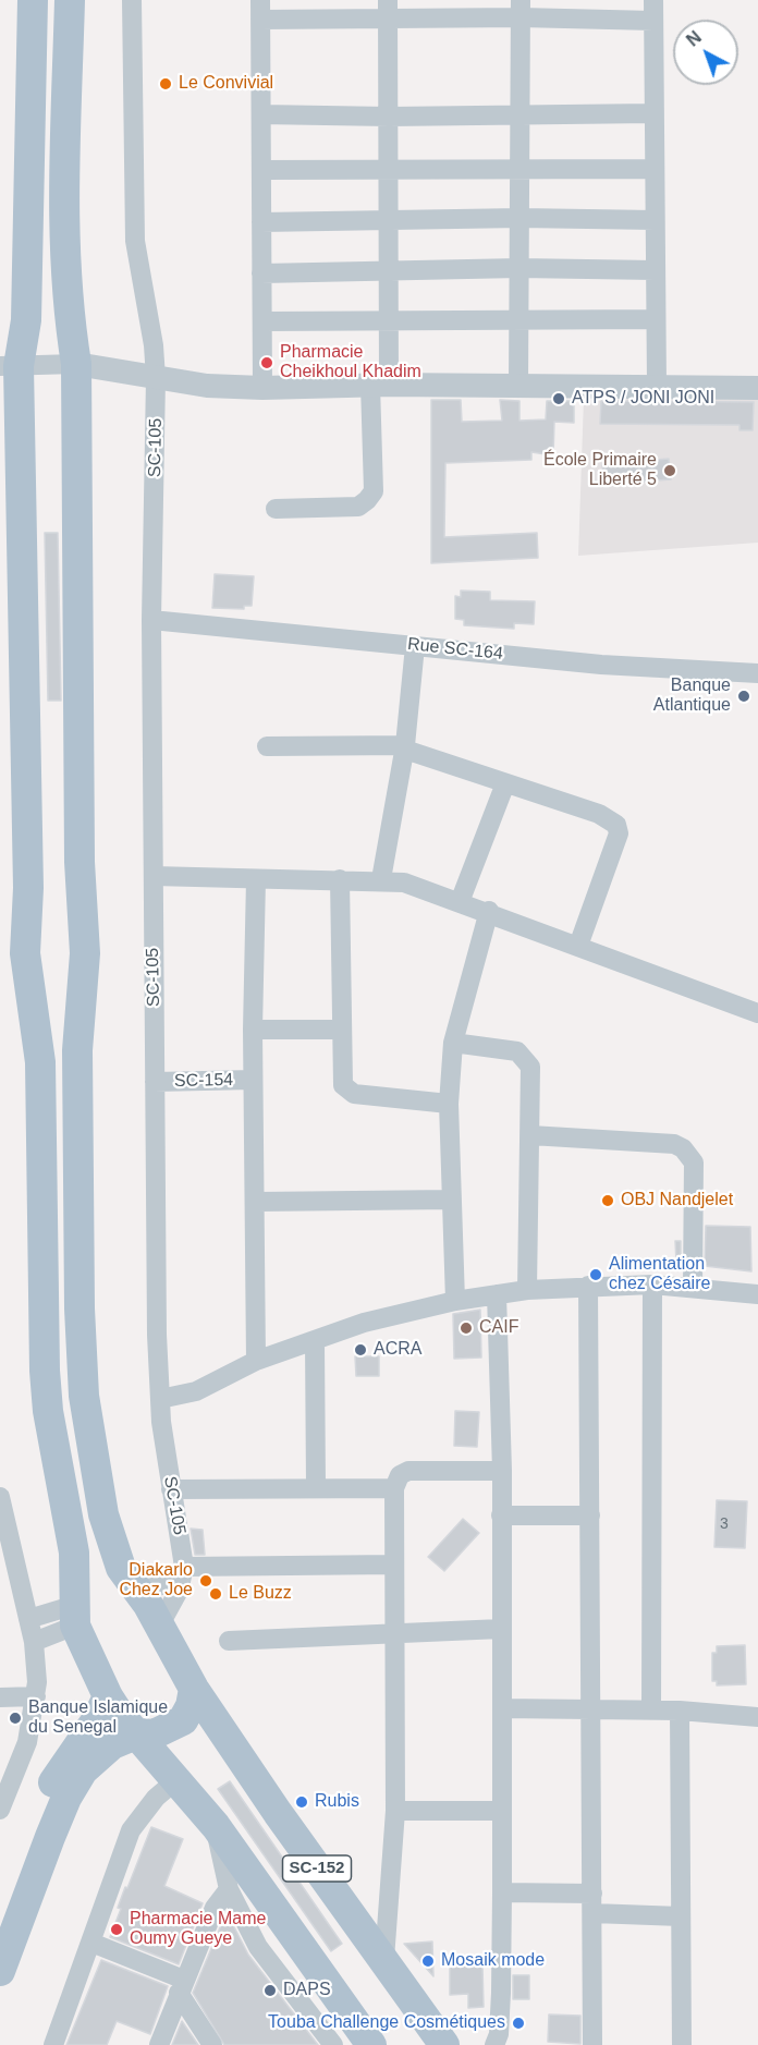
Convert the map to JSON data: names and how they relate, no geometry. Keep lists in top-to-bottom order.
{
  "streets": {
    "main road": ["SC-152"],
    "street": ["SC-105", "Rue SC-164", "SC-154"]
  },
  "crossings": [
    ["SC-105", "Rue SC-164"],
    ["SC-105", "SC-154"],
    ["SC-105", "SC-152"]
  ],
  "places": [
    "Le Convivial",
    "Pharmacie Cheikhoul Khadim",
    "ATPS / JONI JONI",
    "École Primaire Liberté 5",
    "Banque Atlantique",
    "OBJ Nandjelet",
    "Alimentation chez Césaire",
    "CAIF",
    "ACRA",
    "Diakarlo Chez Joe",
    "Le Buzz",
    "Banque Islamique du Senegal",
    "Rubis",
    "Pharmacie Mame Oumy Gueye",
    "Mosaik mode",
    "DAPS",
    "Touba Challenge Cosmétiques"
  ],
  "house_numbers": ["3"],
  "north": "top left"
}
